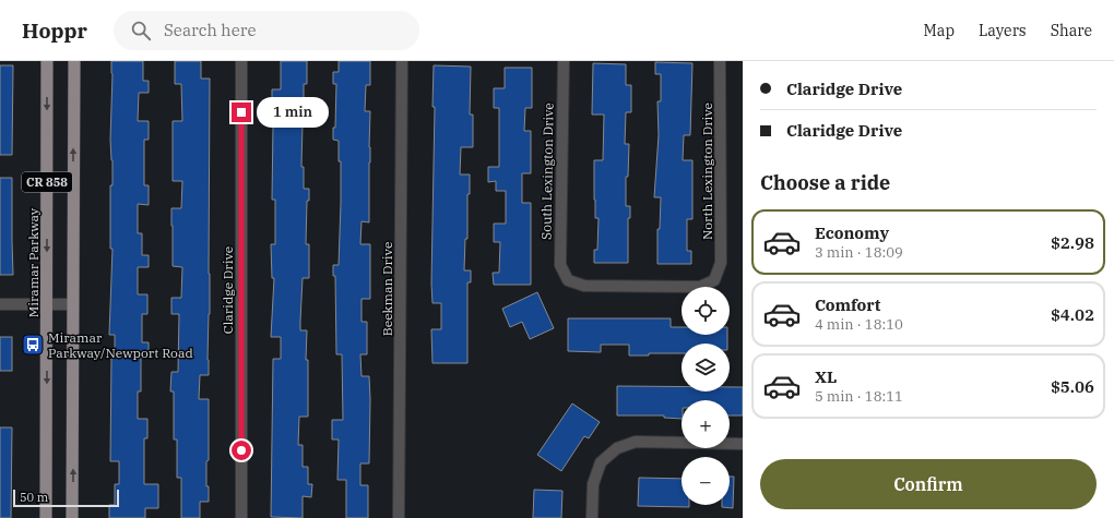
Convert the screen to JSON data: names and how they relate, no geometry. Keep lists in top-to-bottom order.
{
  "streets": {
    "main road": ["CR 858", "Miramar Parkway"],
    "street": [
      "South Lexington Drive",
      "North Lexington Drive",
      "Beekman Drive",
      "Claridge Drive"
    ]
  },
  "crossings": [
    ["South Lexington Drive", "North Lexington Drive"]
  ],
  "places": {
    "bus stop": ["Miramar Parkway/Newport Road"]
  },
  "scale_bar": "50 m",
  "page": {
    "header": "Hoppr",
    "search": "Search here",
    "nav": ["Map", "Layers", "Share"],
    "banner": ["Claridge Drive", "Claridge Drive"],
    "bubble": "1 min",
    "heading": "Choose a ride",
    "list": [
      {
        "name": "Economy",
        "note": "3 min · 18:09",
        "value": "$2.98"
      },
      {
        "name": "Comfort",
        "note": "4 min · 18:10",
        "value": "$4.02"
      },
      {
        "name": "XL",
        "note": "5 min · 18:11",
        "value": "$5.06"
      }
    ],
    "map_buttons": ["+", "−"],
    "buttons": "Confirm",
    "scale": "50 m"
  }
}
